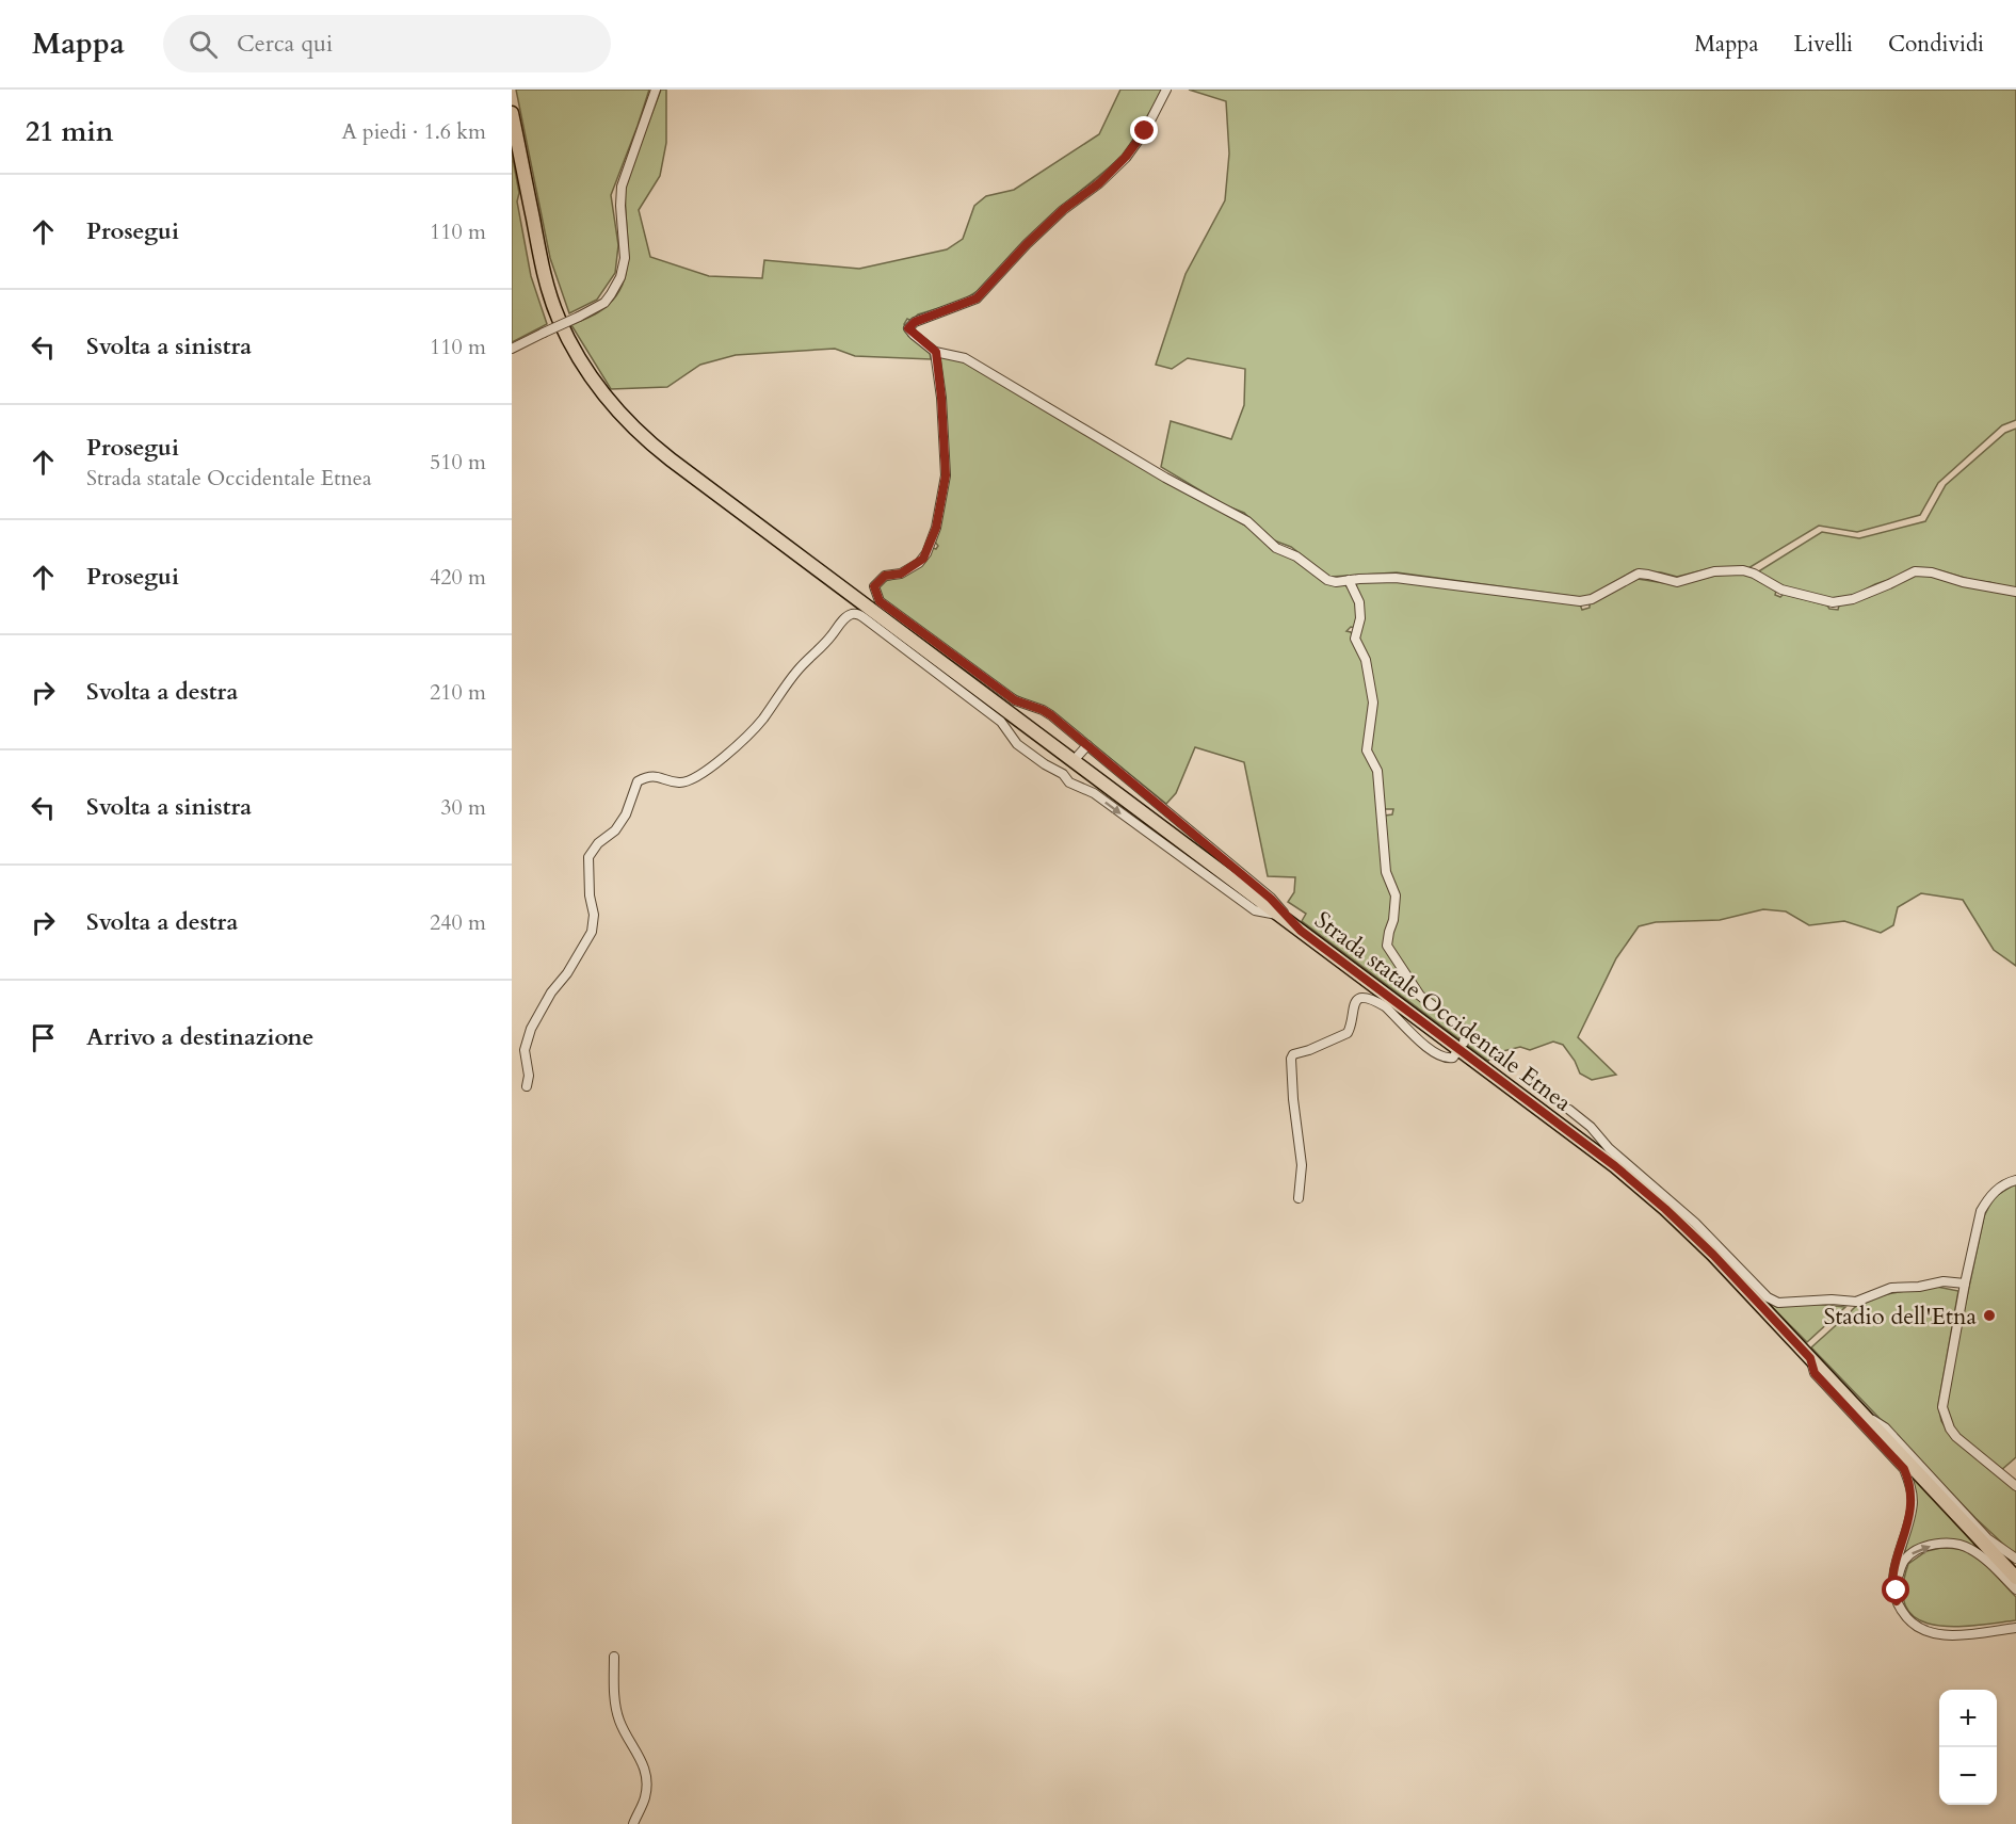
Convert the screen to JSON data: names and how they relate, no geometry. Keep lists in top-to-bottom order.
{
  "streets": {
    "main road": ["Strada statale Occidentale Etnea"]
  },
  "places": ["Stadio dell'Etna"],
  "page": {
    "header": "Mappa",
    "search": "Cerca qui",
    "nav": ["Mappa", "Livelli", "Condividi"],
    "heading": ["21 min", "A piedi · 1.6 km"],
    "list": [
      ["Prosegui", "110 m"],
      ["Svolta a sinistra", "110 m"],
      ["Prosegui", "Strada statale Occidentale Etnea", "510 m"],
      ["Prosegui", "420 m"],
      ["Svolta a destra", "210 m"],
      ["Svolta a sinistra", "30 m"],
      ["Svolta a destra", "240 m"],
      "Arrivo a destinazione"
    ],
    "map_buttons": ["+", "−"]
  }
}
